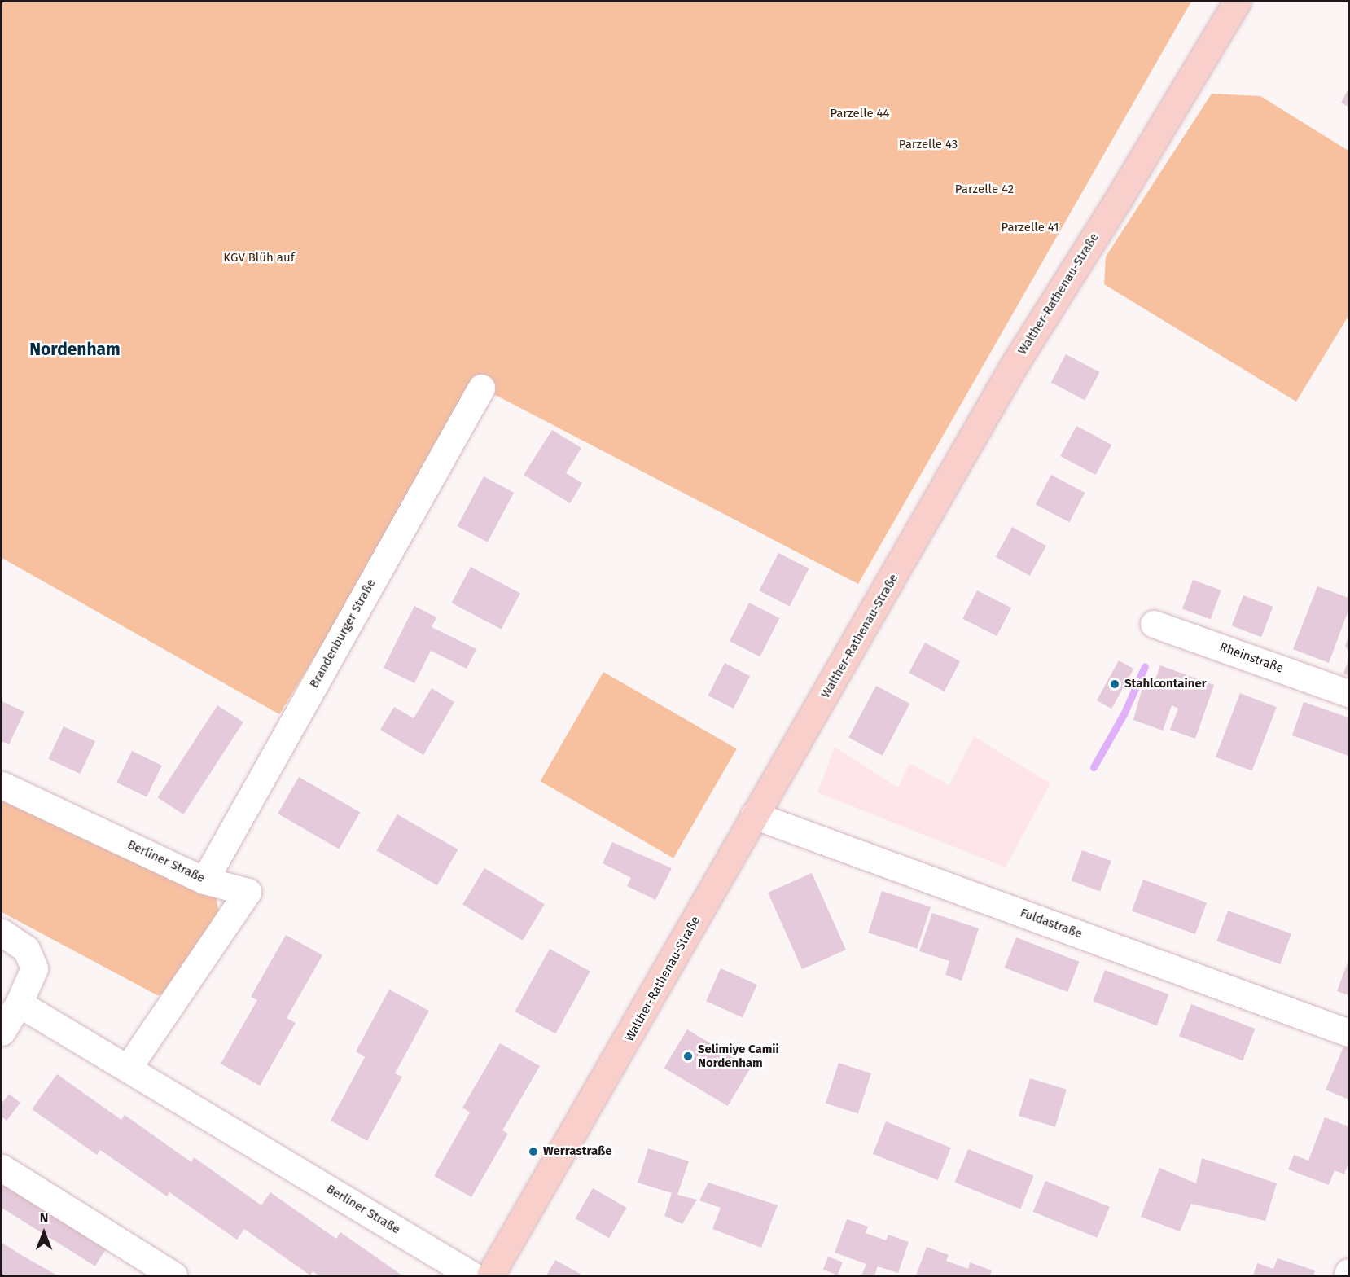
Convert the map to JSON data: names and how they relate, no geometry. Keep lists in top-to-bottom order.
{
  "streets": {
    "street": [
      "Walther-Rathenau-Straße",
      "Brandenburger Straße",
      "Rheinstraße",
      "Berliner Straße",
      "Fuldastraße"
    ]
  },
  "crossings": [
    ["Walther-Rathenau-Straße", "Fuldastraße"],
    ["Brandenburger Straße", "Berliner Straße"]
  ],
  "districts": ["Nordenham"],
  "parks": [
    "Parzelle 44",
    "Parzelle 43",
    "Parzelle 42",
    "Parzelle 41",
    "KGV Blüh auf"
  ],
  "places": ["Stahlcontainer", "Selimiye Camii Nordenham", "Werrastraße"],
  "north": "top"
}
